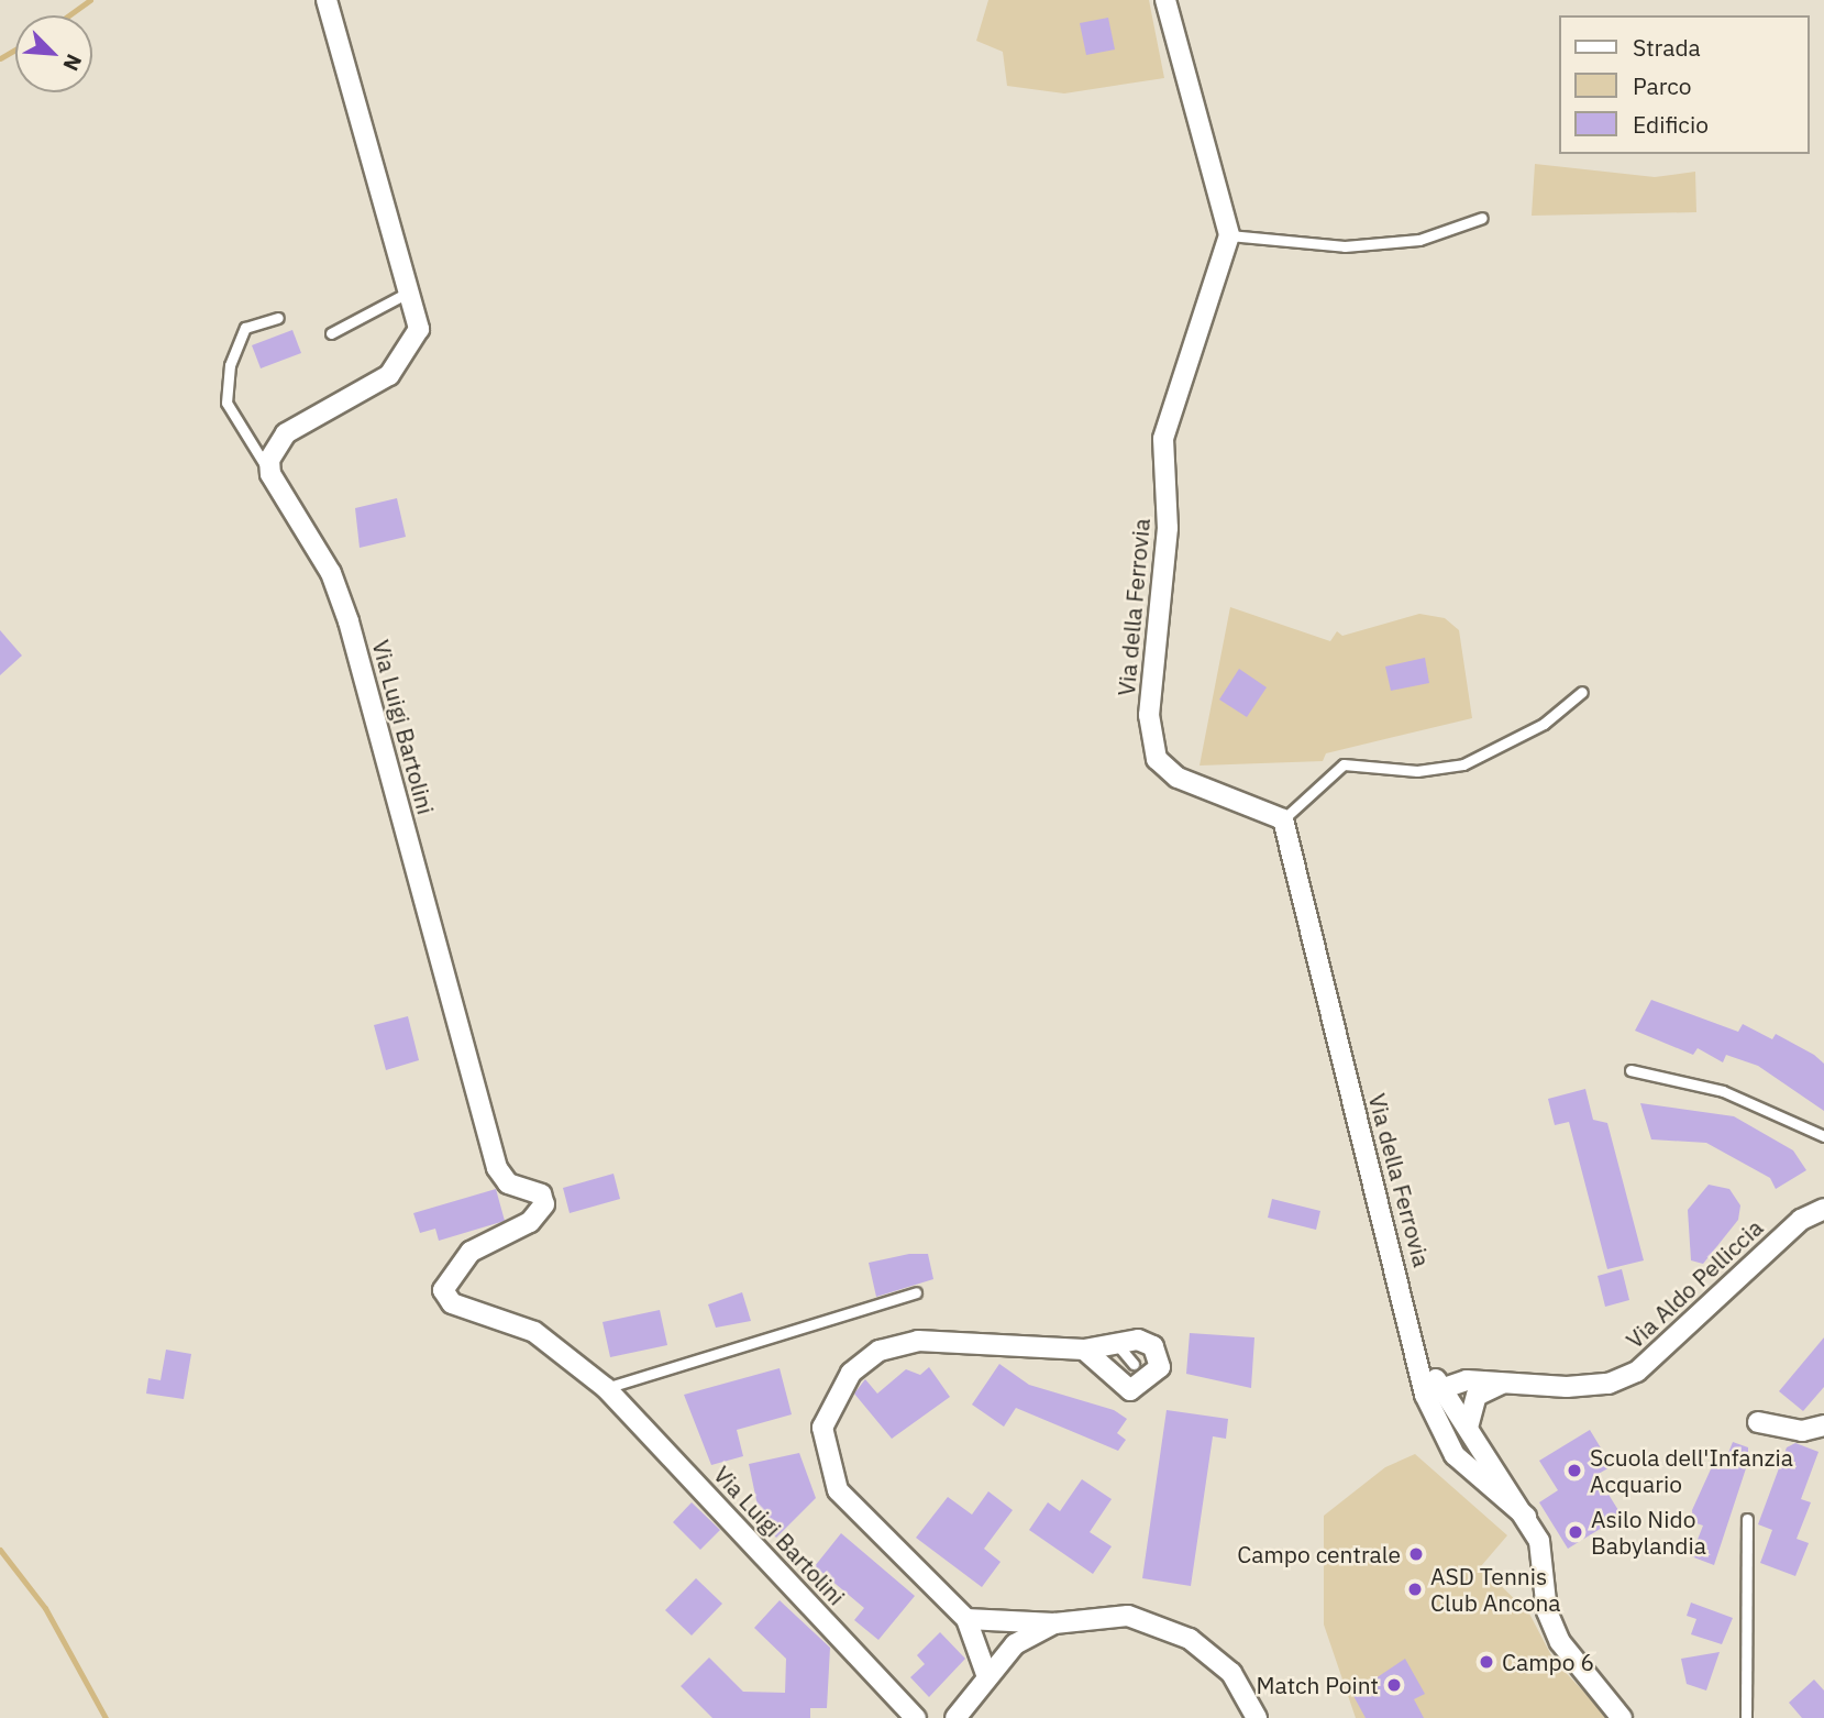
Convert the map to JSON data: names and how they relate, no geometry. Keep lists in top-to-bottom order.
{
  "streets": {
    "street": ["Via della Ferrovia", "Via Luigi Bartolini", "Via Aldo Pelliccia"]
  },
  "crossings": [
    ["Via della Ferrovia", "Via Aldo Pelliccia"]
  ],
  "places": [
    "Scuola dell'Infanzia Acquario",
    "Asilo Nido Babylandia",
    "Campo centrale",
    "ASD Tennis Club Ancona",
    "Campo 6",
    "Match Point"
  ],
  "legend": ["Strada", "Parco", "Edificio"],
  "north": "bottom right"
}
